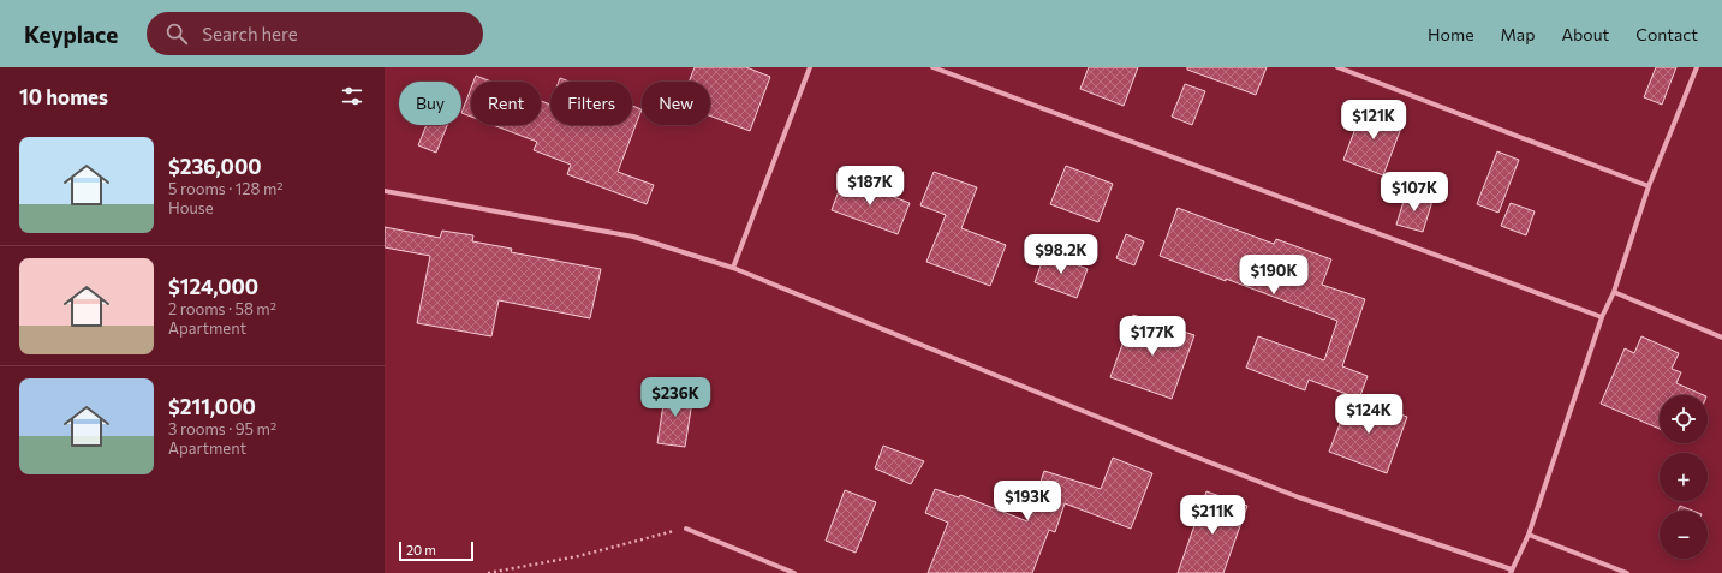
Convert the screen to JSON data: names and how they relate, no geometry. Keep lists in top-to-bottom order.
{
  "scale_bar": "20 m",
  "page": {
    "header": "Keyplace",
    "search": "Search here",
    "nav": [
      "Home",
      "Map",
      "About",
      "Contact"
    ],
    "heading": "10 homes",
    "chip": [
      "Buy",
      "Rent",
      "Filters",
      "New"
    ],
    "price": [
      "$121K",
      "$187K",
      "$107K",
      "$98.2K",
      "$190K",
      "$177K",
      "$236K",
      "$124K",
      "$193K",
      "$211K"
    ],
    "list": [
      {
        "name": "$236,000",
        "note": "5 rooms · 128 m² · House"
      },
      {
        "name": "$124,000",
        "note": "2 rooms · 58 m² · Apartment"
      },
      {
        "name": "$211,000",
        "note": "3 rooms · 95 m² · Apartment"
      }
    ],
    "map_buttons": ["+", "−"],
    "scale": "20 m"
  }
}
